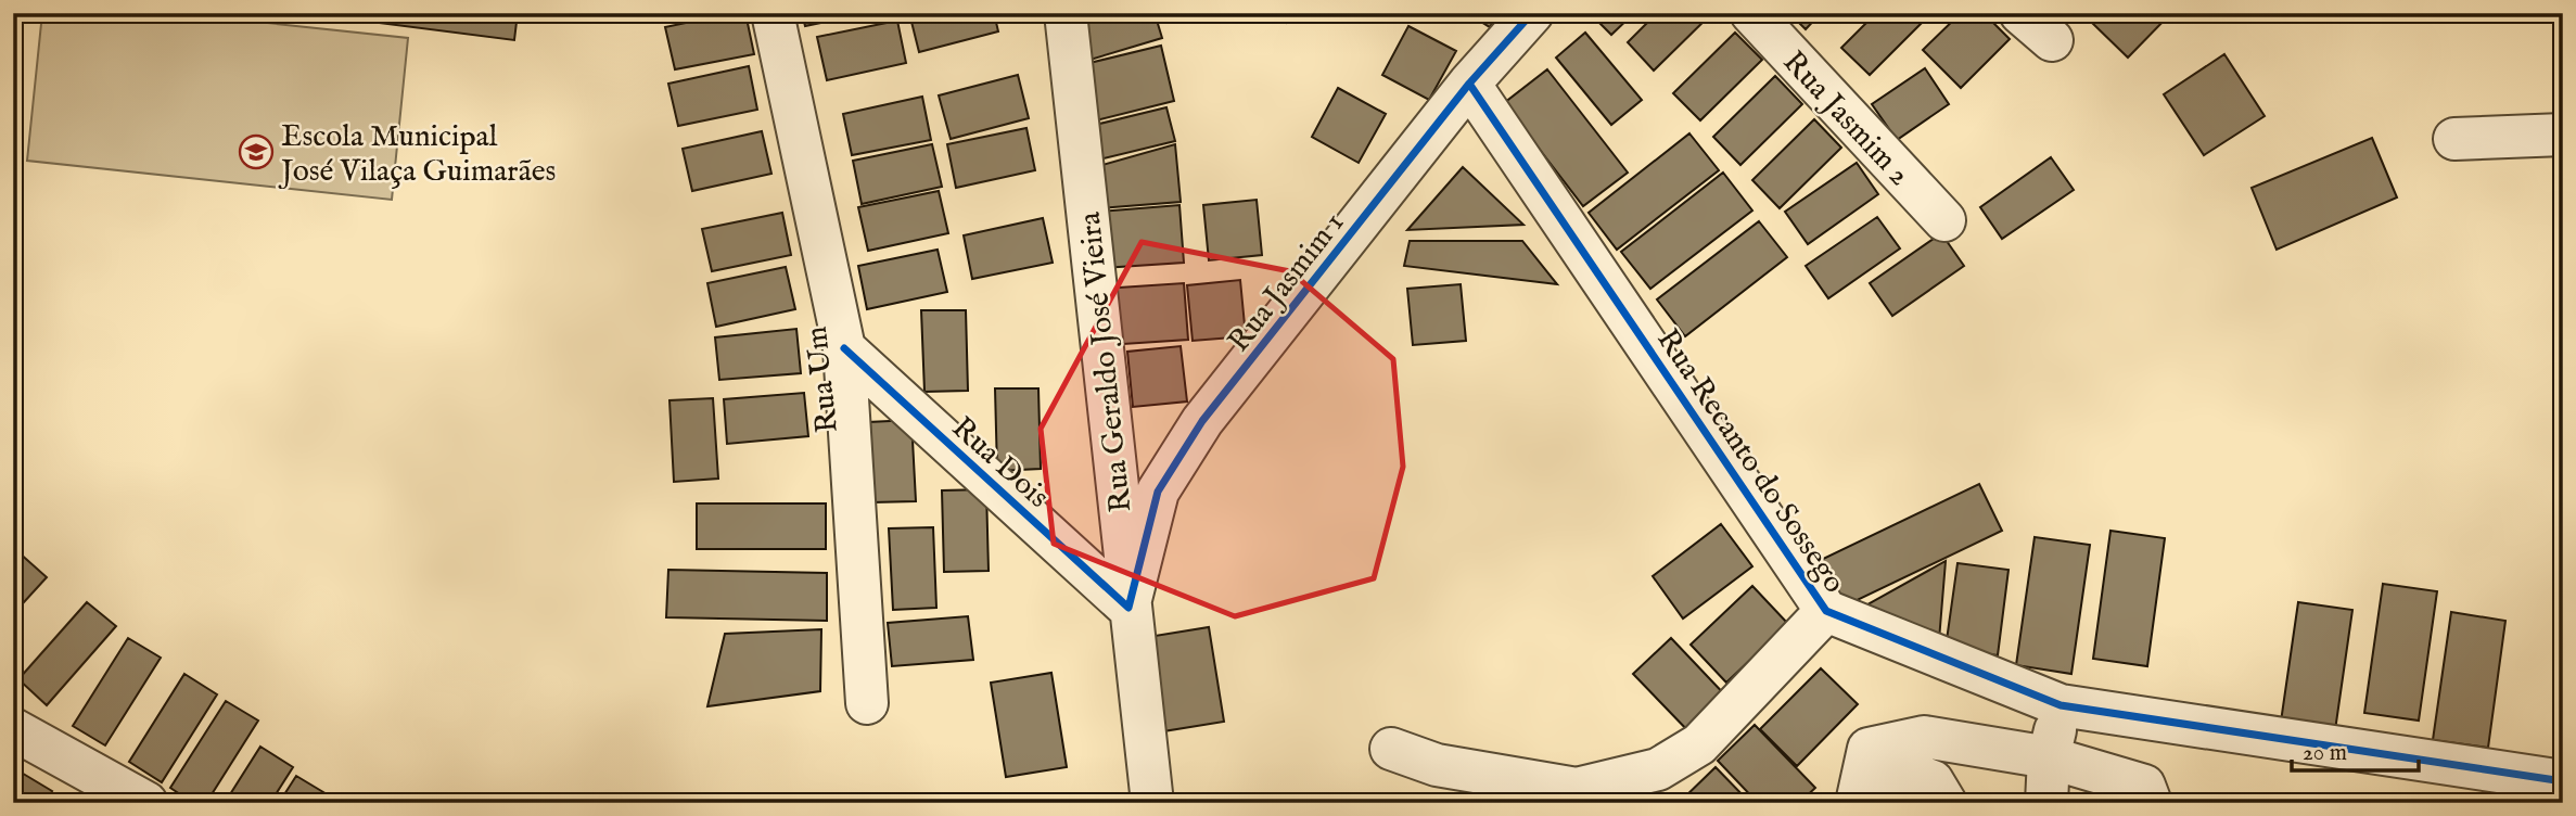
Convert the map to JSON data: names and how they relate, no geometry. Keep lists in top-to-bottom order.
{
  "streets": {
    "street": [
      "Rua Jasmim 2",
      "Rua Jasmim 1",
      "Rua Geraldo José Vieira",
      "Rua Um",
      "Rua Recanto do Sossego",
      "Rua Dois"
    ]
  },
  "crossings": [
    ["Rua Jasmim 1", "Rua Geraldo José Vieira"],
    ["Rua Jasmim 1", "Rua Recanto do Sossego"],
    ["Rua Jasmim 1", "Rua Dois"],
    ["Rua Geraldo José Vieira", "Rua Dois"],
    ["Rua Um", "Rua Dois"]
  ],
  "places": {
    "school or university": ["Escola Municipal José Vilaça Guimarães"]
  },
  "scale_bar": "20 m"
}
